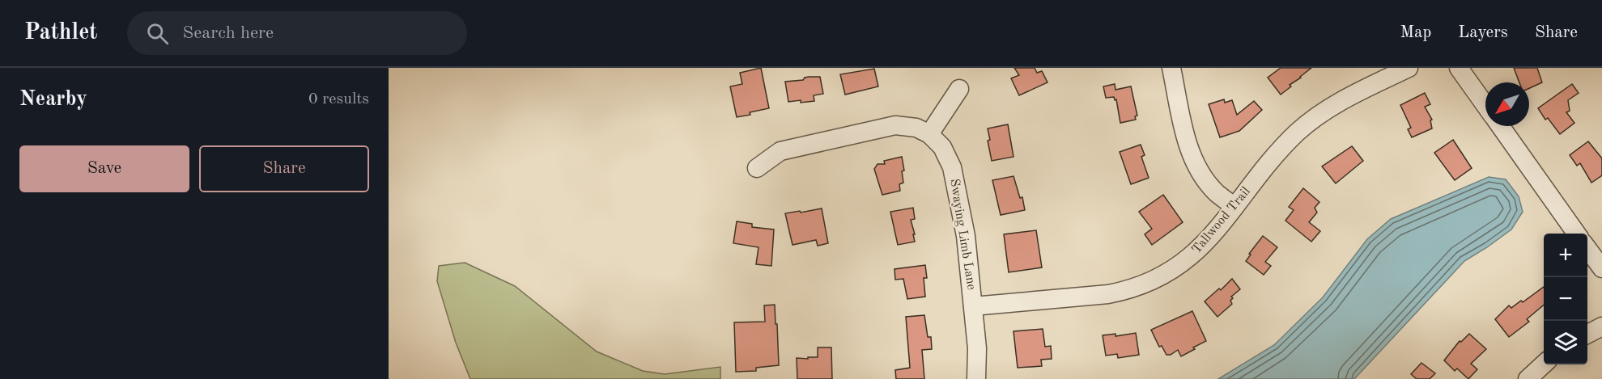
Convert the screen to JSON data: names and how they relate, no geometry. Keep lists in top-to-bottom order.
{
  "streets": {
    "street": ["Tallwood Trail", "Swaying Limb Lane"]
  },
  "crossings": [
    ["Tallwood Trail", "Swaying Limb Lane"]
  ],
  "north": "bottom left",
  "page": {
    "header": "Pathlet",
    "search": "Search here",
    "nav": ["Map", "Layers", "Share"],
    "heading": ["Nearby", "0 results"],
    "buttons": ["Save", "Share"],
    "map_buttons": ["+", "−"]
  }
}
